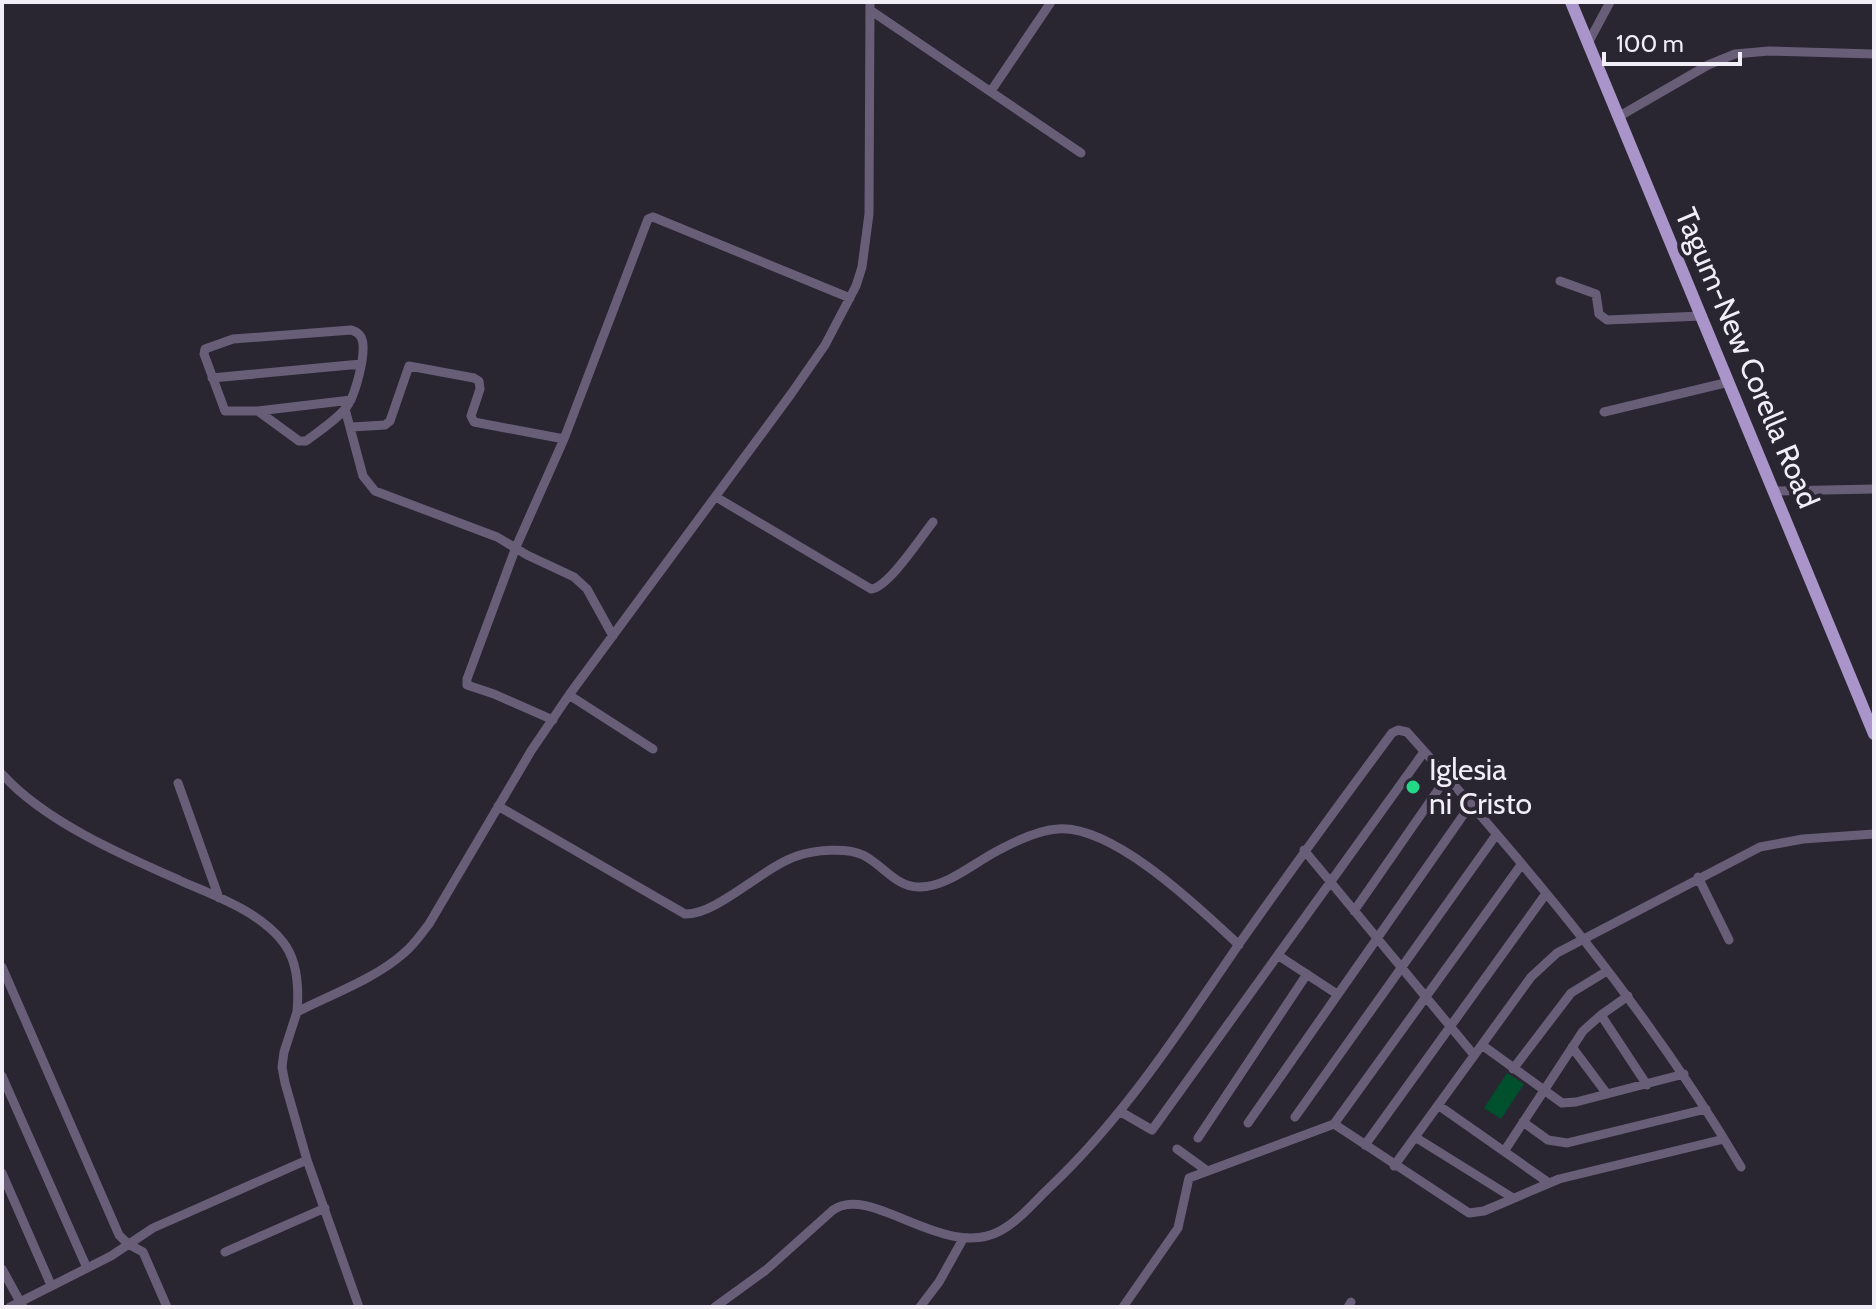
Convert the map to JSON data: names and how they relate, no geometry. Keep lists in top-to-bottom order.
{
  "streets": {
    "main road": ["Tagum-New Corella Road"]
  },
  "places": ["Iglesia ni Cristo"],
  "scale_bar": "100 m"
}
